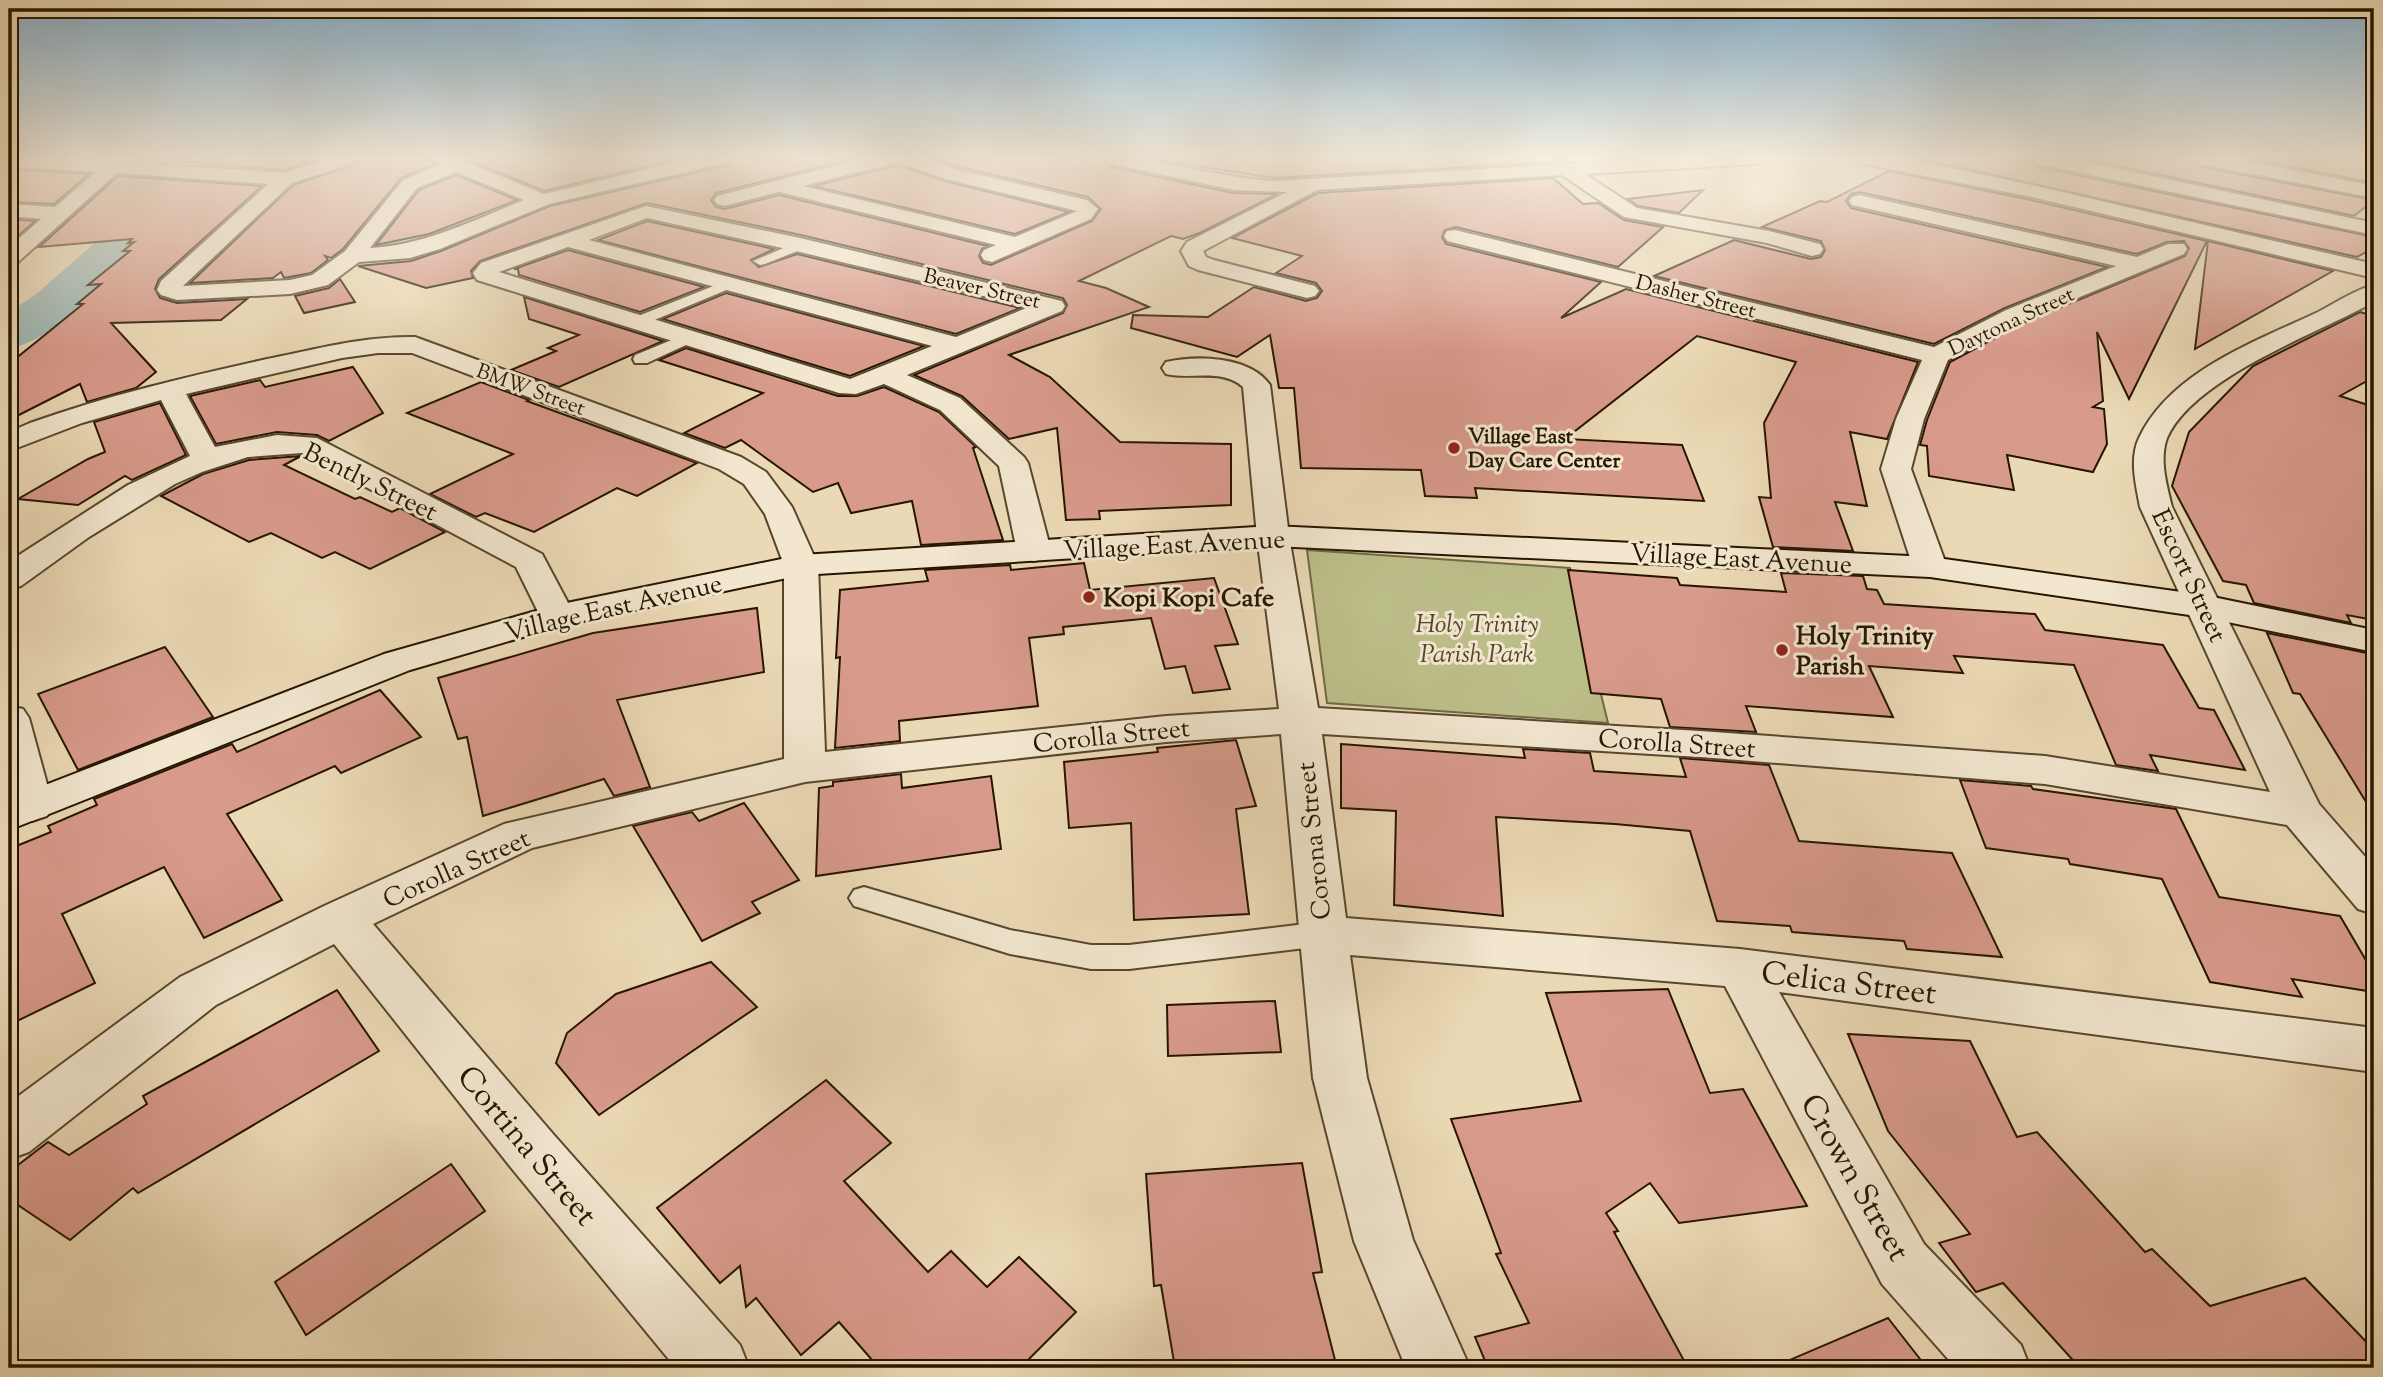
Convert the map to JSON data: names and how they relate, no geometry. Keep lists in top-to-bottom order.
{
  "streets": {
    "street": [
      "Beaver Street",
      "Dasher Street",
      "Daytona Street",
      "BMW Street",
      "Bently Street",
      "Village East Avenue",
      "Escort Street",
      "Corolla Street",
      "Corona Street",
      "Celica Street",
      "Cortina Street",
      "Crown Street"
    ]
  },
  "crossings": [
    ["Dasher Street", "Daytona Street"],
    ["Daytona Street", "Village East Avenue"],
    ["BMW Street", "Village East Avenue"],
    ["BMW Street", "Corolla Street"],
    ["Bently Street", "Village East Avenue"],
    ["Village East Avenue", "Escort Street"],
    ["Village East Avenue", "Corona Street"],
    ["Escort Street", "Corolla Street"],
    ["Corolla Street", "Corona Street"],
    ["Corolla Street", "Cortina Street"],
    ["Corona Street", "Celica Street"],
    ["Celica Street", "Crown Street"]
  ],
  "parks": ["Holy Trinity Parish Park"],
  "places": ["Village East Day Care Center", "Kopi Kopi Cafe", "Holy Trinity Parish"]
}
